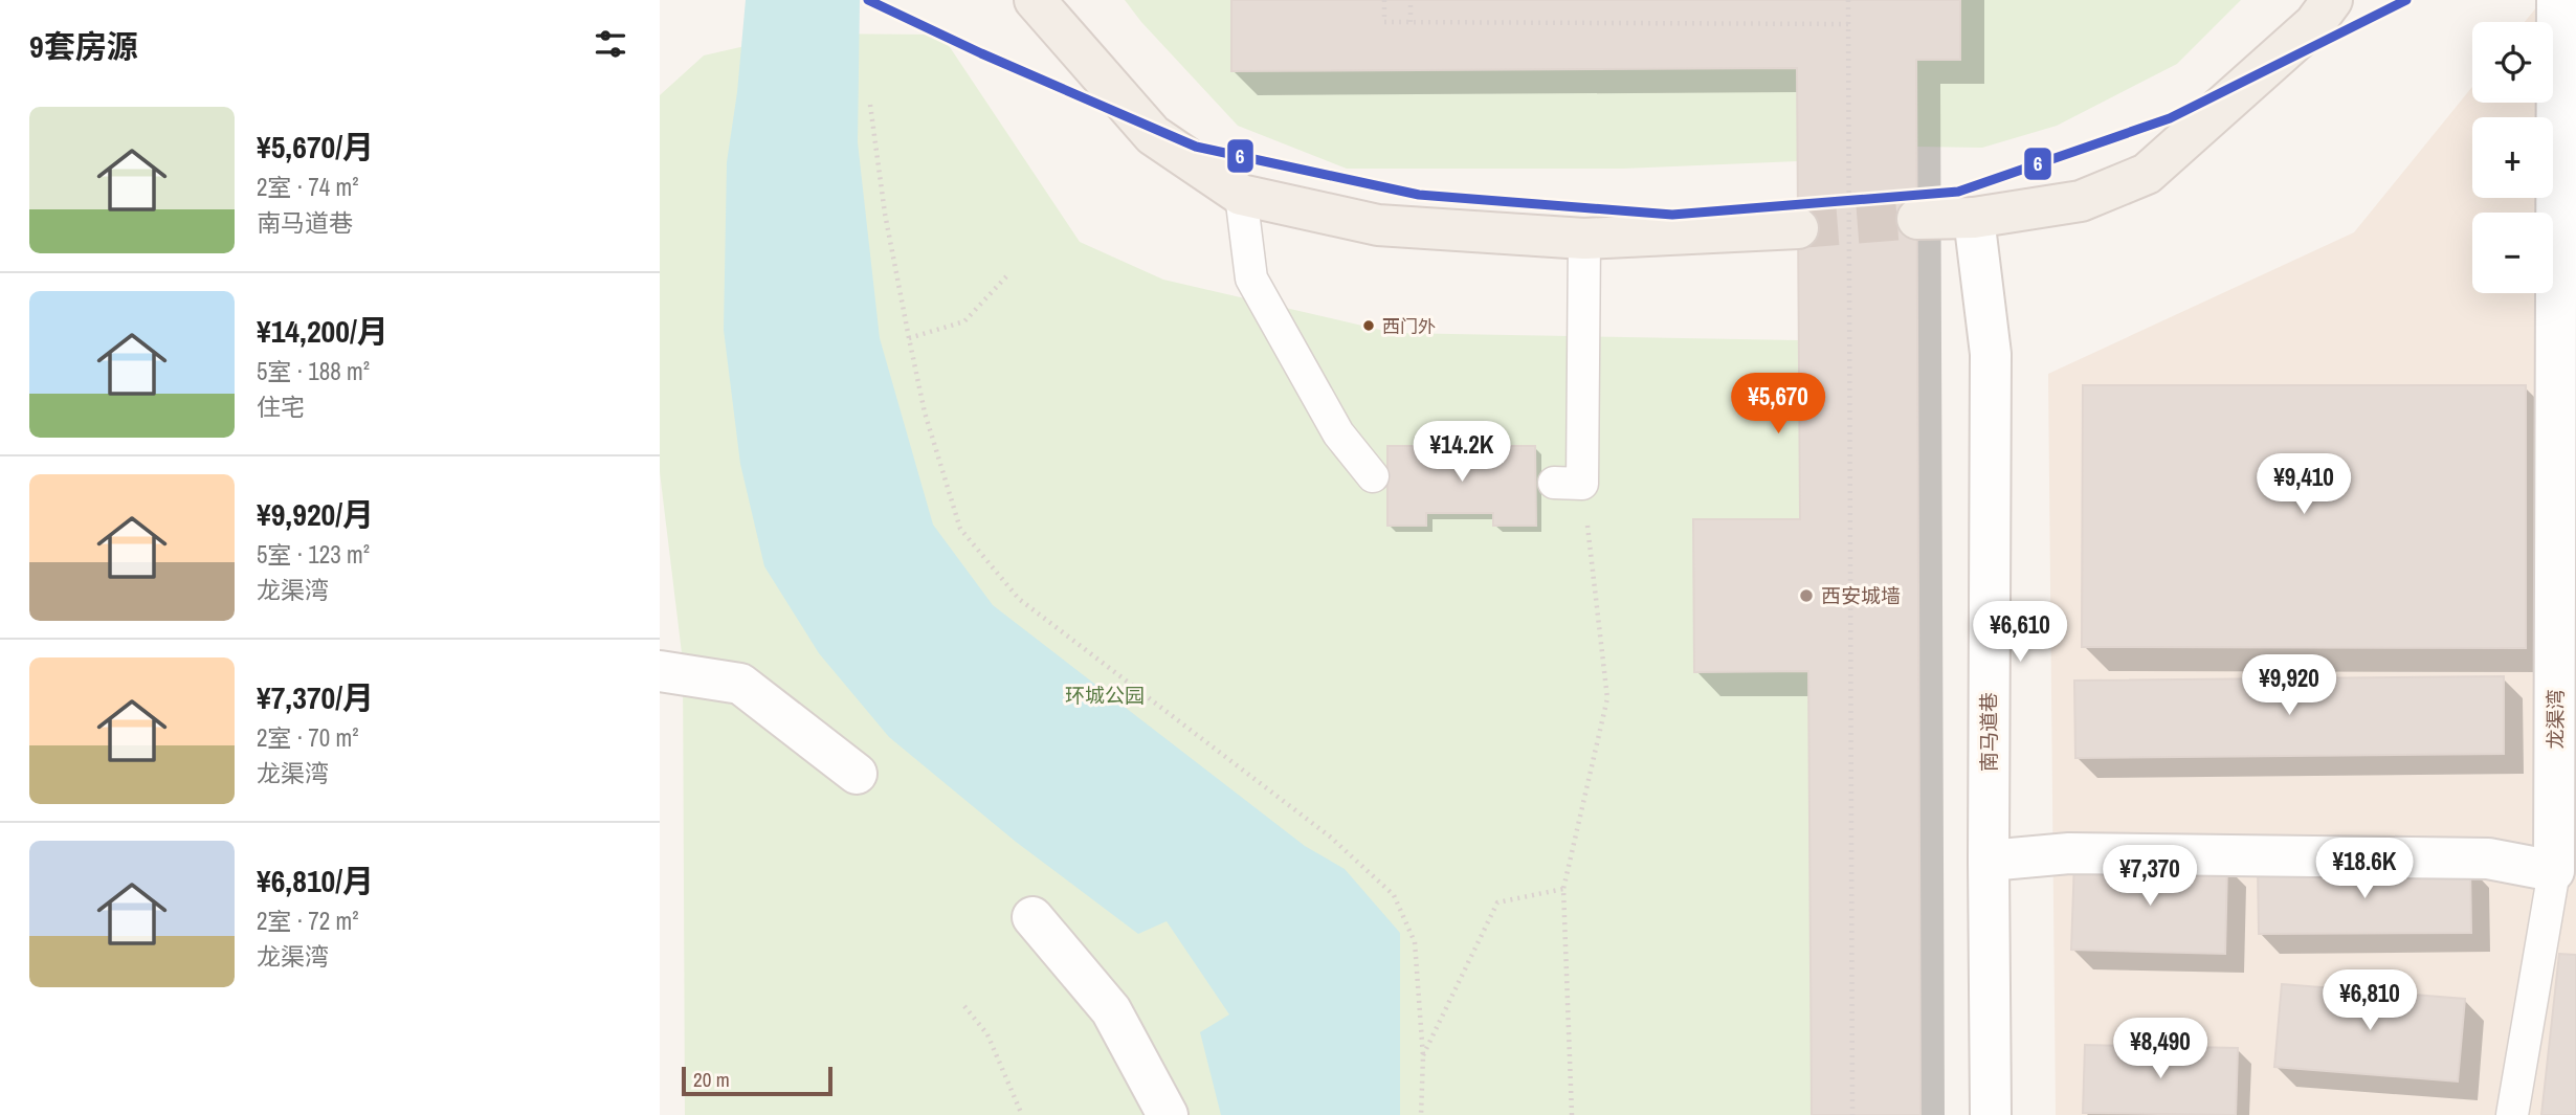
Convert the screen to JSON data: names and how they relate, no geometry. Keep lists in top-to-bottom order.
{
  "streets": {
    "street": ["龙渠湾", "南马道巷"]
  },
  "parks": ["环城公园"],
  "places": ["西门外", "西安城墙"],
  "lines": ["transit line 6"],
  "scale_bar": "20 m",
  "page": {
    "heading": "9套房源",
    "map_buttons": ["+", "−"],
    "list": [
      {
        "name": "¥5,670/月",
        "note": "2室 · 74 m² · 南马道巷"
      },
      {
        "name": "¥14,200/月",
        "note": "5室 · 188 m² · 住宅"
      },
      {
        "name": "¥9,920/月",
        "note": "5室 · 123 m² · 龙渠湾"
      },
      {
        "name": "¥7,370/月",
        "note": "2室 · 70 m² · 龙渠湾"
      },
      {
        "name": "¥6,810/月",
        "note": "2室 · 72 m² · 龙渠湾"
      }
    ],
    "price": [
      "¥5,670",
      "¥14.2K",
      "¥9,410",
      "¥6,610",
      "¥9,920",
      "¥18.6K",
      "¥7,370",
      "¥6,810",
      "¥8,490"
    ],
    "scale": "20 m"
  }
}
